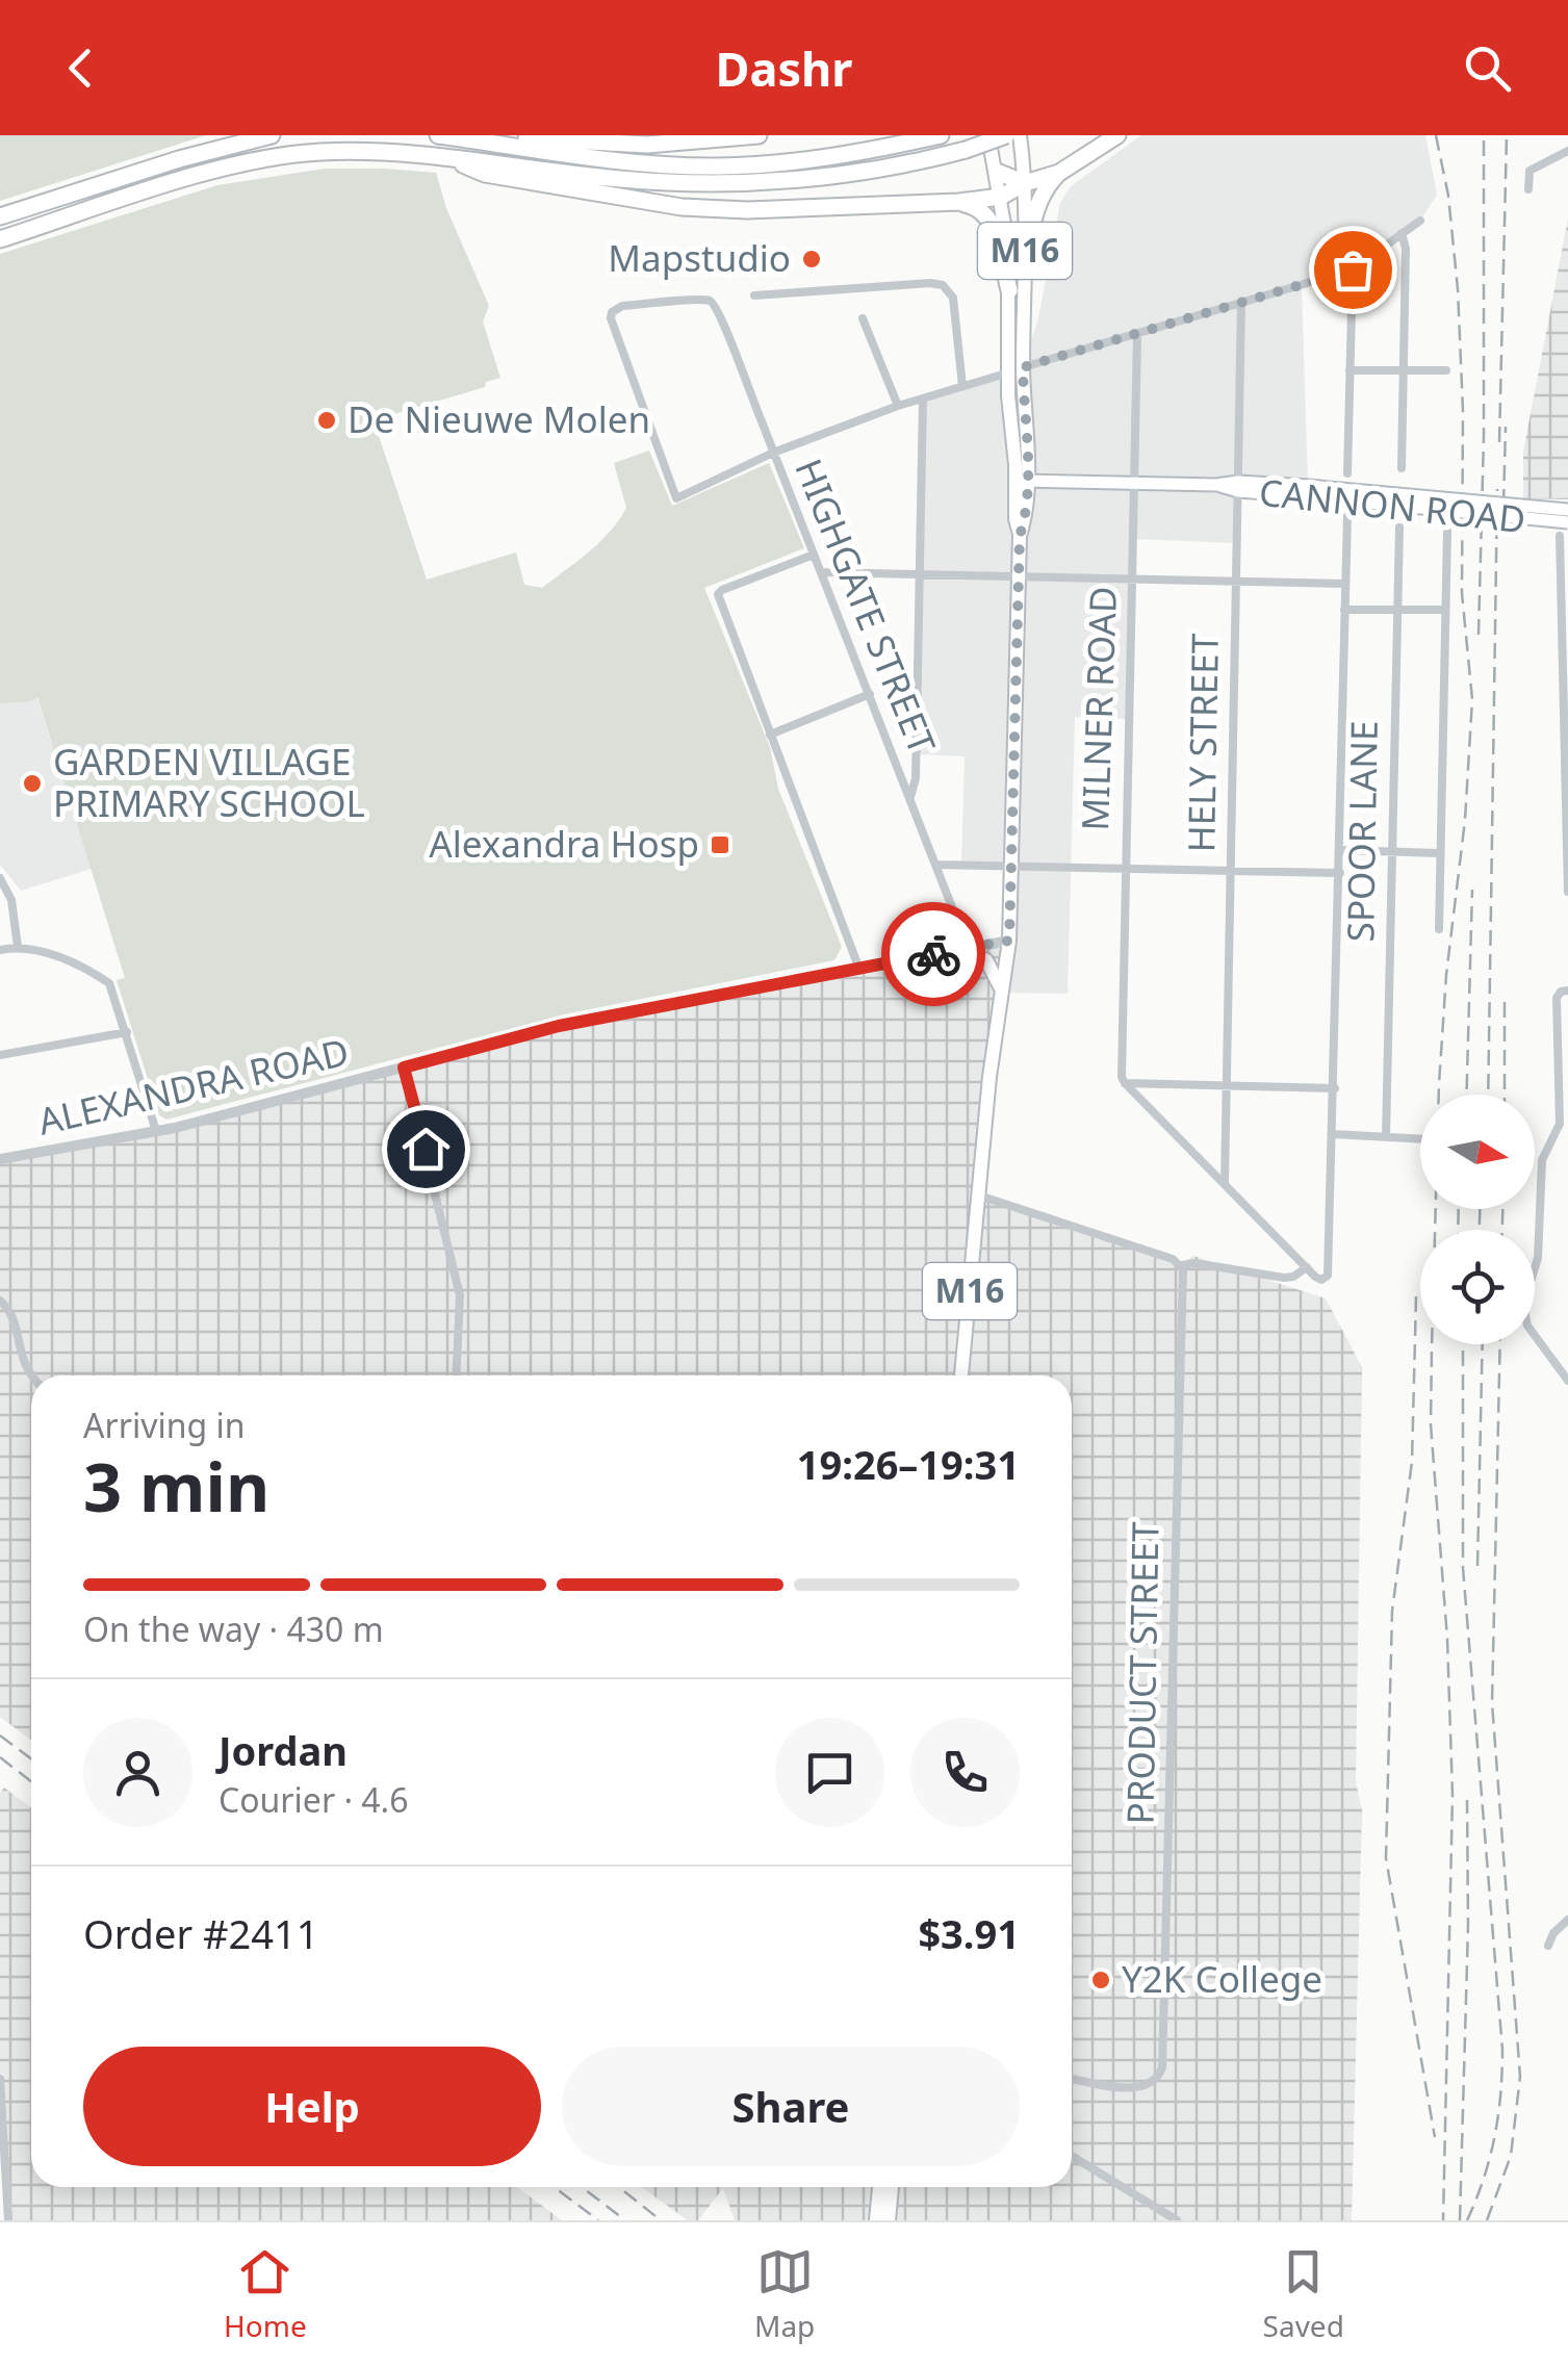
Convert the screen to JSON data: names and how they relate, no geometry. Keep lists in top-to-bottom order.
{
  "streets": {
    "main road": ["M16", "CANNON ROAD"],
    "street": [
      "HIGHGATE STREET",
      "MILNER ROAD",
      "HELY STREET",
      "SPOOR LANE",
      "ALEXANDRA ROAD",
      "PRODUCT STREET"
    ]
  },
  "crossings": [
    ["M16", "CANNON ROAD"],
    ["M16", "ALEXANDRA ROAD"],
    ["CANNON ROAD", "MILNER ROAD"],
    ["CANNON ROAD", "HELY STREET"]
  ],
  "places": {
    "other": [
      "Mapstudio",
      "De Nieuwe Molen",
      "GARDEN VILLAGE PRIMARY SCHOOL",
      "Y2K College"
    ],
    "transit": ["Alexandra Hosp"]
  },
  "north": "right",
  "page": {
    "header": "Dashr",
    "heading": ["3 min", "Arriving in", "19:26–19:31"],
    "panel": [
      "Jordan",
      "Courier · 4.6",
      "Order #2411",
      "$3.91"
    ],
    "bar": "On the way · 430 m",
    "buttons": ["Help", "Share"],
    "tabs": ["Home", "Map", "Saved"]
  }
}
